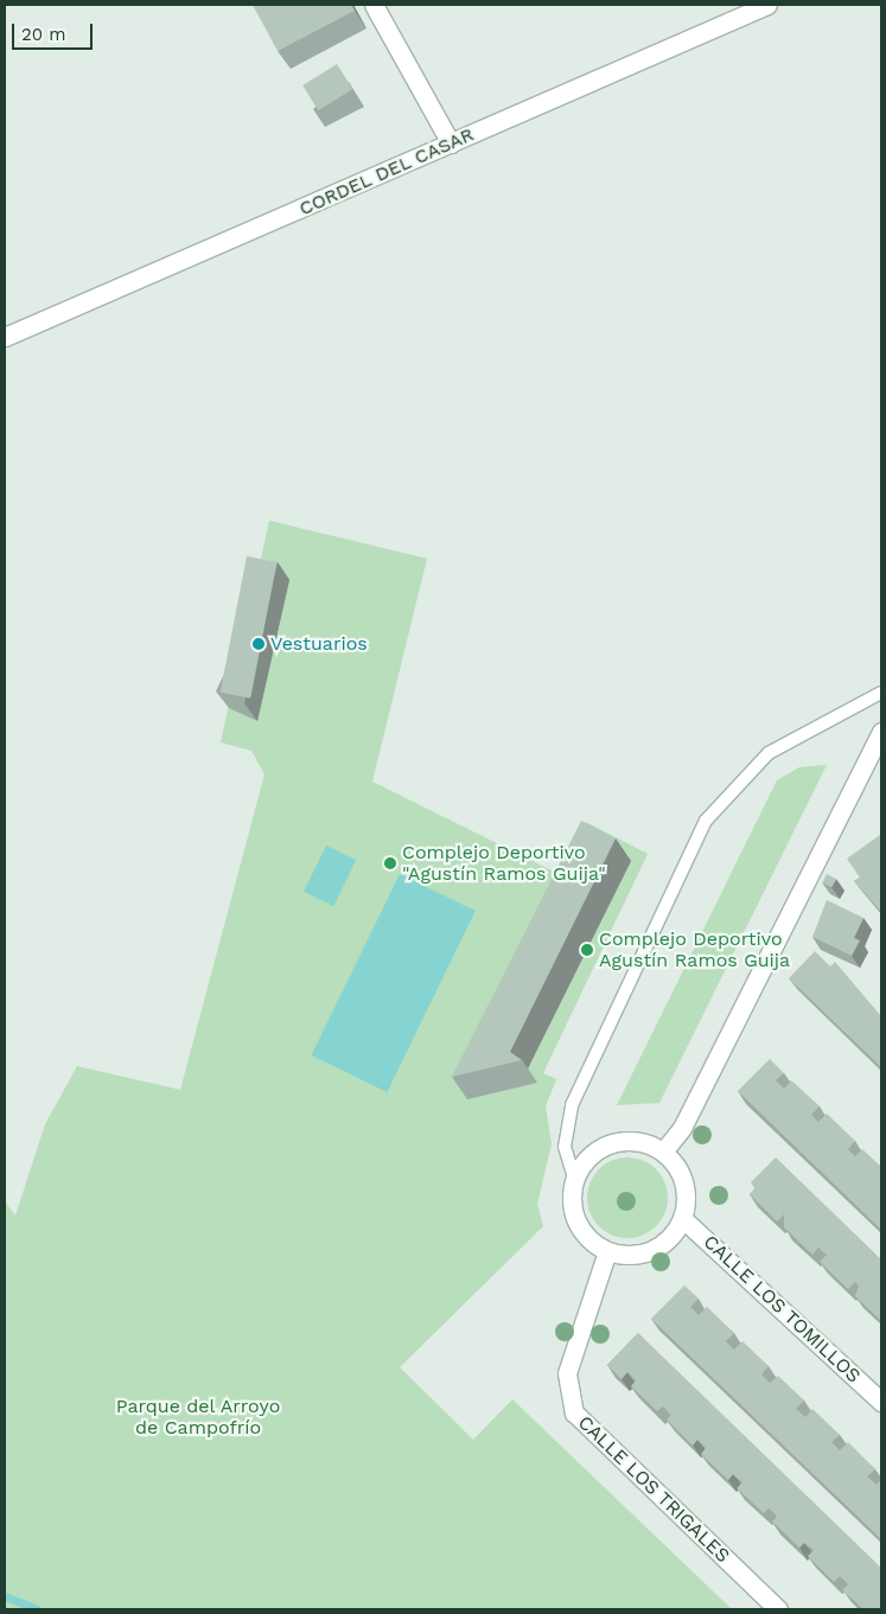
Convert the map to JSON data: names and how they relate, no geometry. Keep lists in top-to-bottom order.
{
  "streets": {
    "street": ["CORDEL DEL CASAR", "CALLE LOS TOMILLOS", "CALLE LOS TRIGALES"]
  },
  "crossings": [
    ["CALLE LOS TOMILLOS", "CALLE LOS TRIGALES"]
  ],
  "parks": ["Parque del Arroyo de Campofrío"],
  "places": ["Vestuarios", "Complejo Deportivo \"Agustín Ramos Guija\"", "Complejo Deportivo Agustín Ramos Guija"],
  "scale_bar": "20 m"
}
